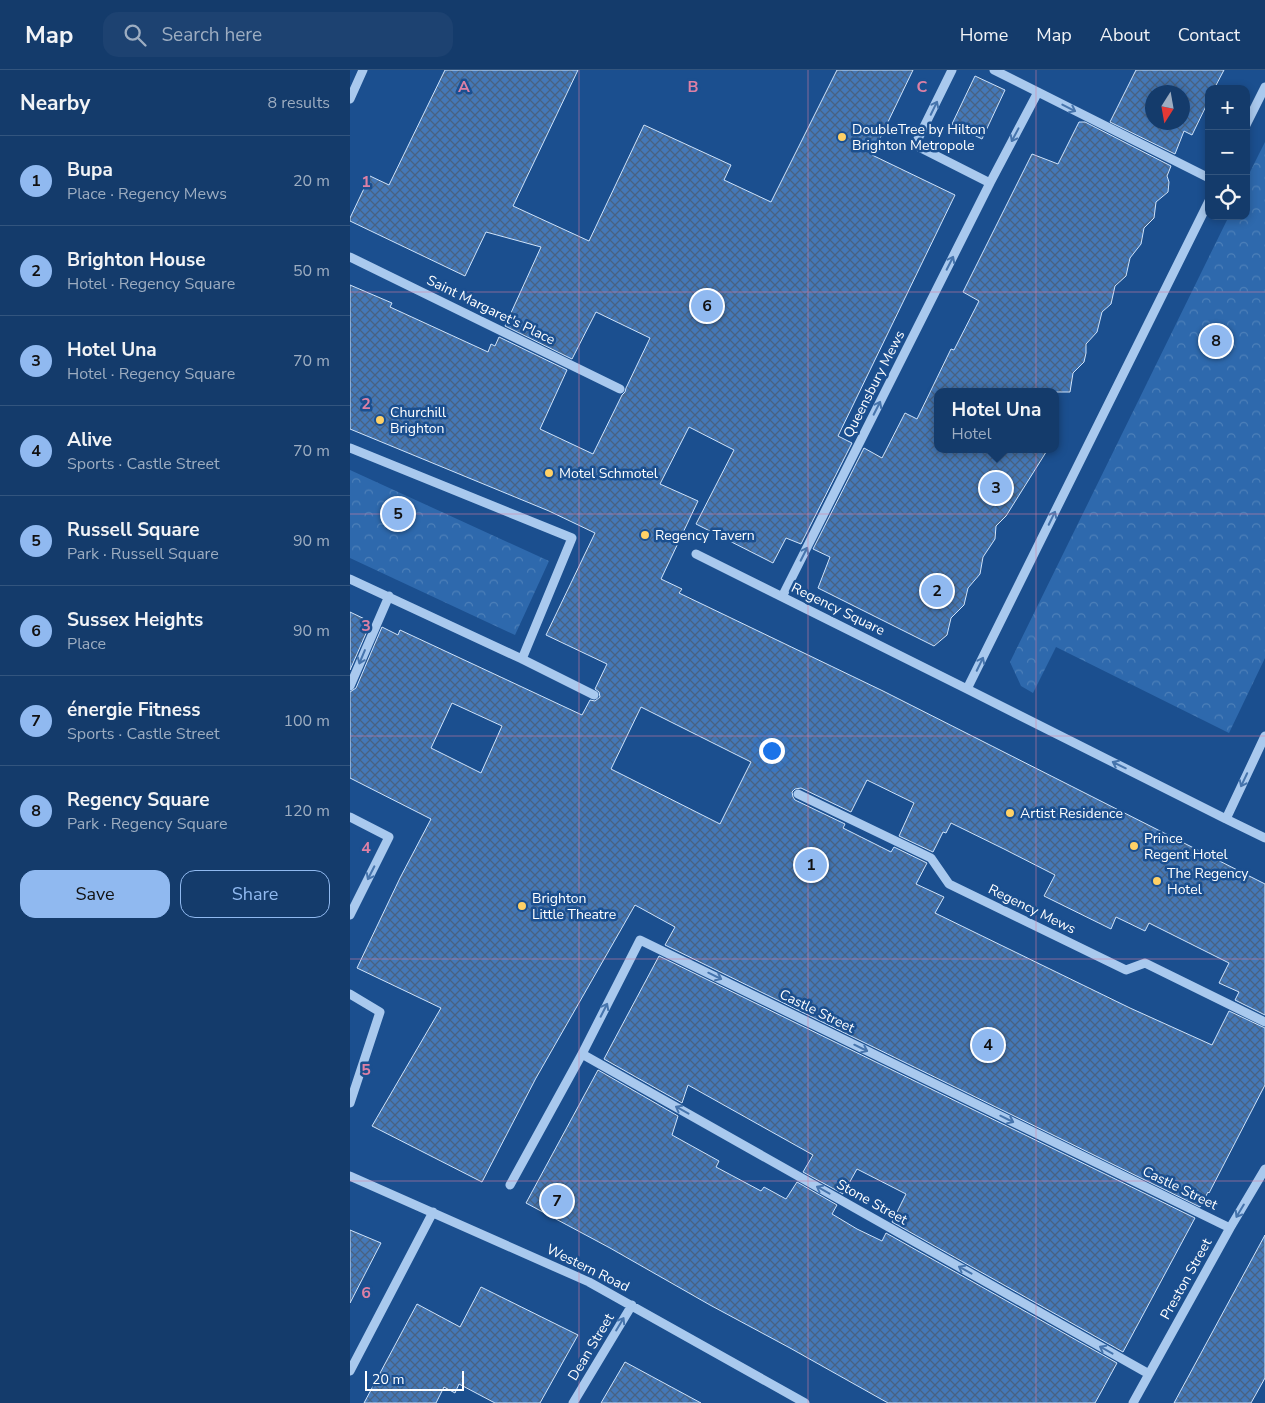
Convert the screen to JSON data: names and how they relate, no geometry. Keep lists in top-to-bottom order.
{
  "streets": {
    "street": [
      "Saint Margaret's Place",
      "Queensbury Mews",
      "Regency Square",
      "Regency Mews",
      "Castle Street",
      "Stone Street",
      "Western Road",
      "Preston Street",
      "Dean Street"
    ]
  },
  "crossings": [
    ["Queensbury Mews", "Regency Square"],
    ["Castle Street", "Stone Street"],
    ["Castle Street", "Preston Street"],
    ["Stone Street", "Preston Street"],
    ["Western Road", "Dean Street"]
  ],
  "one_way": [
    "Regency Square",
    "Castle Street",
    "Stone Street",
    "Dean Street"
  ],
  "places": [
    "DoubleTree by Hilton Brighton Metropole",
    "Churchill Brighton",
    "Motel Schmotel",
    "Regency Tavern",
    "Artist Residence",
    "Prince Regent Hotel",
    "The Regency Hotel",
    "Brighton Little Theatre"
  ],
  "scale_bar": "20 m",
  "north": "bottom",
  "page": {
    "header": "Map",
    "search": "Search here",
    "nav": [
      "Home",
      "Map",
      "About",
      "Contact"
    ],
    "heading": ["Nearby", "8 results"],
    "map_buttons": ["+", "−"],
    "list": [
      {
        "mark": "1",
        "name": "Bupa",
        "note": "Place · Regency Mews",
        "value": "20 m"
      },
      {
        "mark": "2",
        "name": "Brighton House",
        "note": "Hotel · Regency Square",
        "value": "50 m"
      },
      {
        "mark": "3",
        "name": "Hotel Una",
        "note": "Hotel · Regency Square",
        "value": "70 m"
      },
      {
        "mark": "4",
        "name": "Alive",
        "note": "Sports · Castle Street",
        "value": "70 m"
      },
      {
        "mark": "5",
        "name": "Russell Square",
        "note": "Park · Russell Square",
        "value": "90 m"
      },
      {
        "mark": "6",
        "name": "Sussex Heights",
        "note": "Place",
        "value": "90 m"
      },
      {
        "mark": "7",
        "name": "énergie Fitness",
        "note": "Sports · Castle Street",
        "value": "100 m"
      },
      {
        "mark": "8",
        "name": "Regency Square",
        "note": "Park · Regency Square",
        "value": "120 m"
      }
    ],
    "pins": [
      "6",
      "8",
      "3",
      "5",
      "2",
      "1",
      "4",
      "7"
    ],
    "popup": ["Hotel Una", "Hotel"],
    "buttons": ["Save", "Share"],
    "scale": "20 m"
  },
  "grid": {
    "columns": ["A", "B", "C"],
    "rows": [
      "1",
      "2",
      "3",
      "4",
      "5",
      "6"
    ]
  }
}
